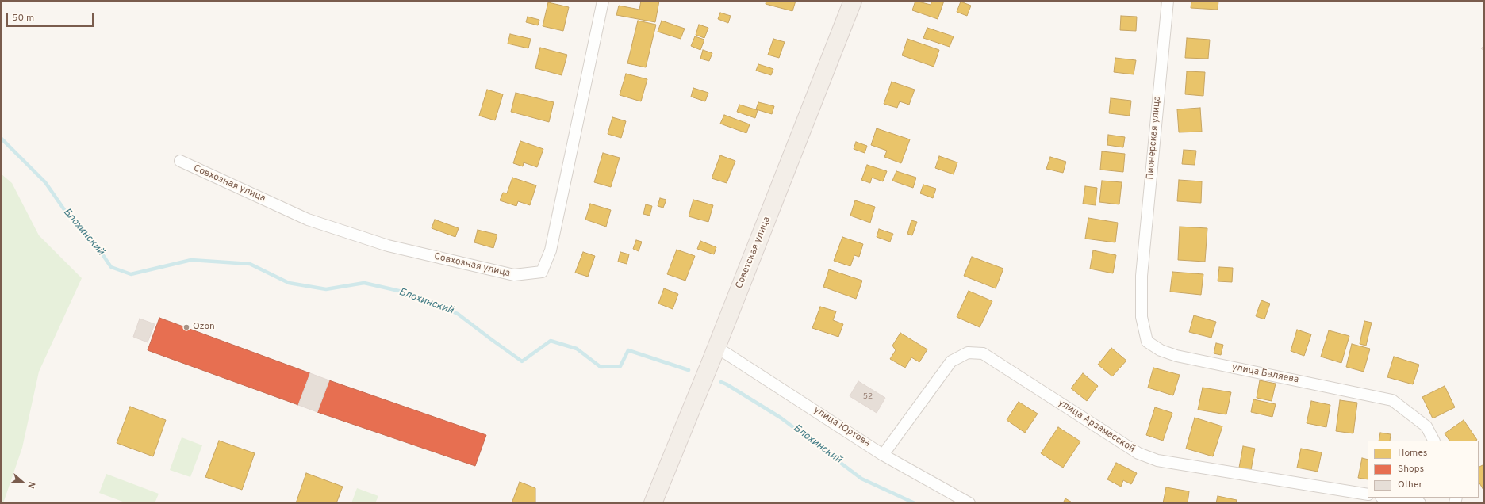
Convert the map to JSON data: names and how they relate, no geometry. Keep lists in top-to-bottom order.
{
  "streets": {
    "main road": ["Советская улица"],
    "street": [
      "Пионерская улица",
      "Совхозная улица",
      "улица Баляева",
      "улица Арзамасской",
      "улица Юртова"
    ]
  },
  "crossings": [
    ["Пионерская улица", "улица Баляева"],
    ["Советская улица", "улица Юртова"],
    ["улица Арзамасской", "улица Юртова"]
  ],
  "water": ["Блохинский"],
  "places": ["Ozon"],
  "house_numbers": ["52"],
  "legend": ["Homes", "Shops", "Other"],
  "scale_bar": "50 m",
  "north": "right"
}
